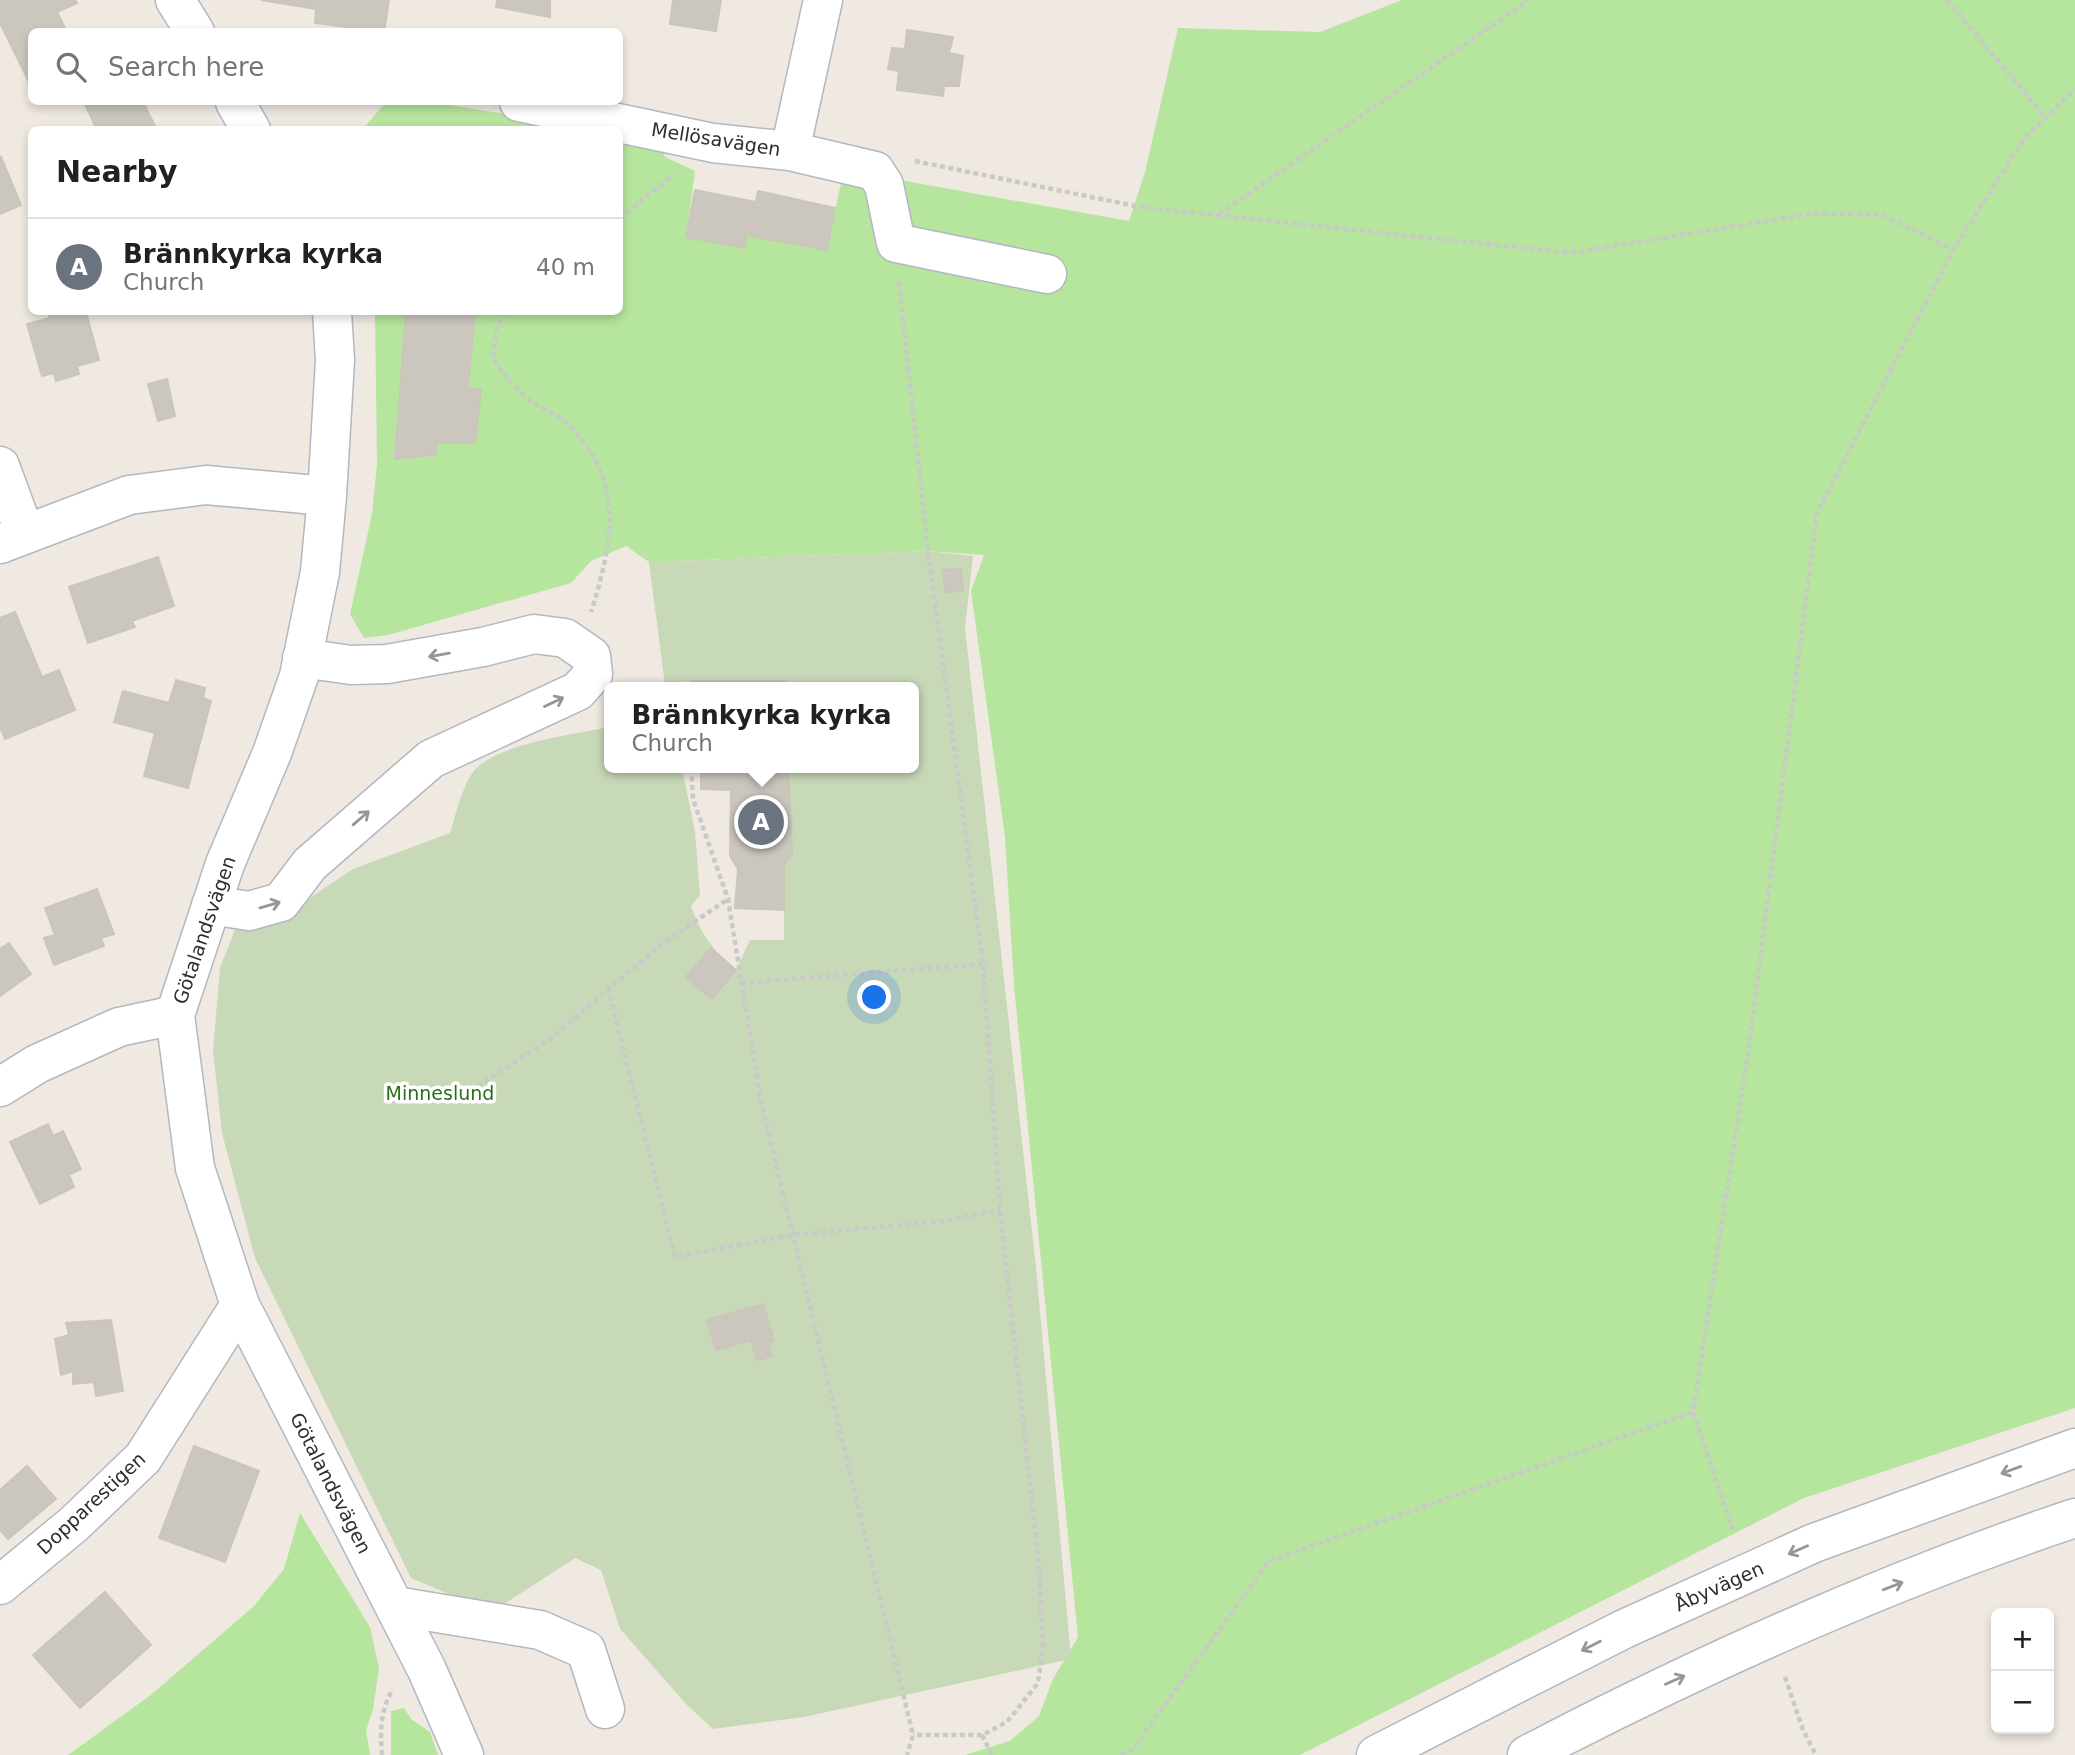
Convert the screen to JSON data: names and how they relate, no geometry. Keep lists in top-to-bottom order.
{
  "streets": {
    "street": [
      "Mellösavägen",
      "Götalandsvägen",
      "Dopparestigen",
      "Åbyvägen"
    ]
  },
  "crossings": [
    ["Götalandsvägen", "Dopparestigen"]
  ],
  "parks": ["Minneslund"],
  "page": {
    "search": "Search here",
    "heading": "Nearby",
    "list": [
      {
        "mark": "A",
        "name": "Brännkyrka kyrka",
        "note": "Church",
        "value": "40 m"
      }
    ],
    "popup": ["Brännkyrka kyrka", "Church"],
    "pins": "A",
    "map_buttons": ["+", "−"]
  }
}
